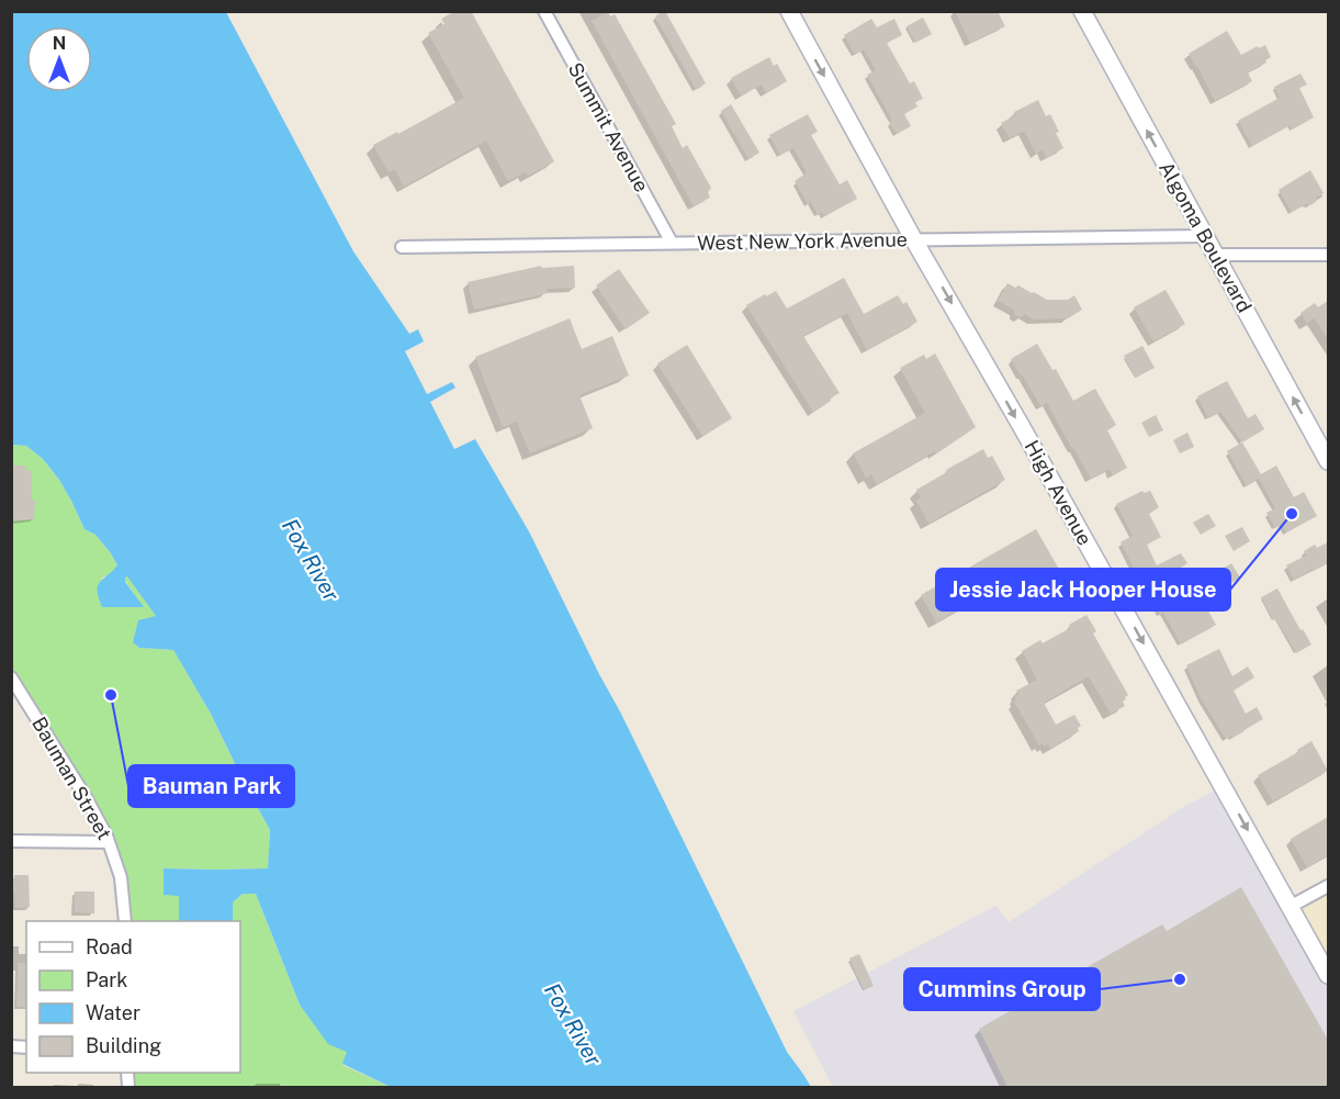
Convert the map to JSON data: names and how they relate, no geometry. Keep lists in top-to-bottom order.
{
  "streets": {
    "main road": ["Algoma Boulevard", "High Avenue"],
    "street": ["Summit Avenue", "West New York Avenue", "Bauman Street"]
  },
  "crossings": [
    ["Summit Avenue", "West New York Avenue"],
    ["Algoma Boulevard", "West New York Avenue"],
    ["West New York Avenue", "High Avenue"]
  ],
  "one_way": ["Algoma Boulevard", "High Avenue"],
  "water": ["Fox River"],
  "places": ["Jessie Jack Hooper House", "Bauman Park", "Cummins Group"],
  "legend": [
    "Road",
    "Park",
    "Water",
    "Building"
  ],
  "north": "top"
}
